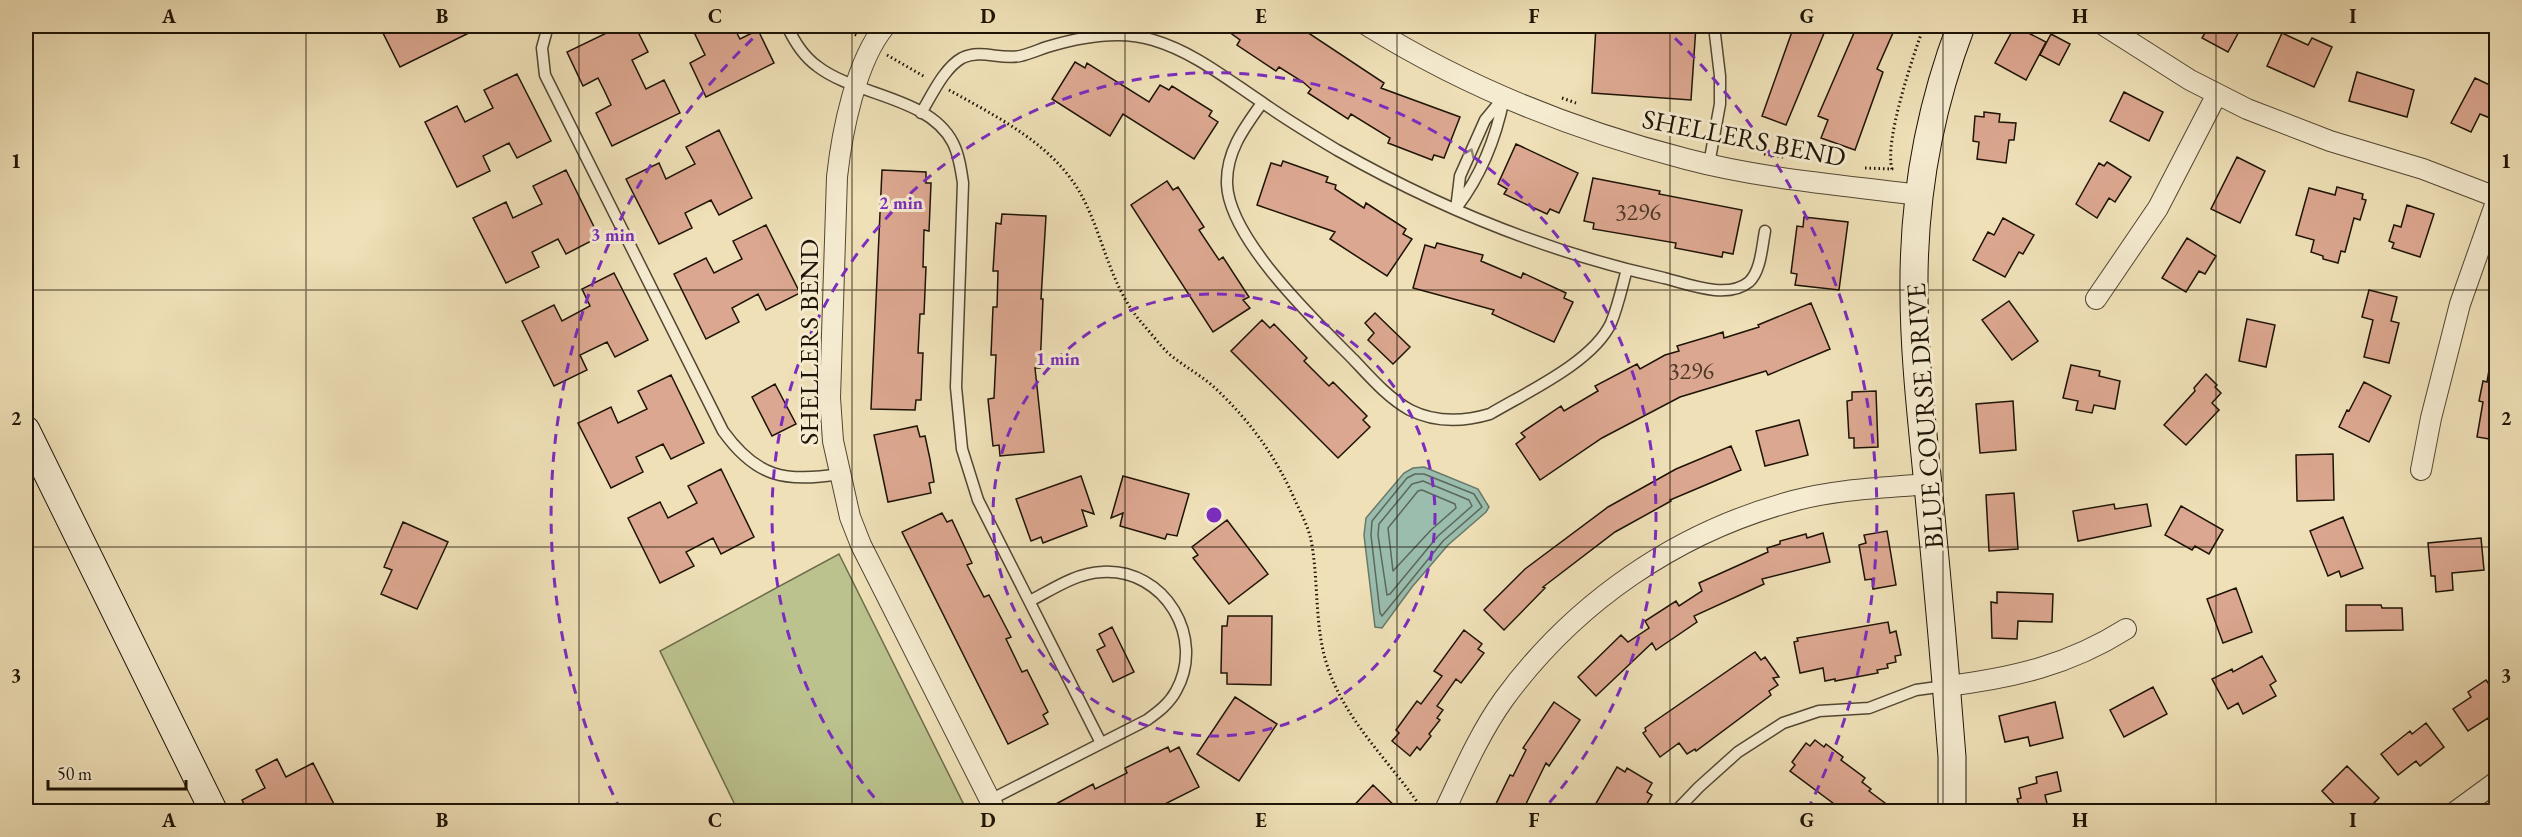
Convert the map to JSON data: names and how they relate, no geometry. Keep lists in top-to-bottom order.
{
  "streets": {
    "main road": ["BLUE COURSE DRIVE"],
    "street": ["SHELLERS BEND"]
  },
  "crossings": [
    ["SHELLERS BEND", "BLUE COURSE DRIVE"]
  ],
  "house_numbers": ["3296", "3296"],
  "scale_bar": "50 m",
  "grid": {
    "columns": [
      "A",
      "B",
      "C",
      "D",
      "E",
      "F",
      "G",
      "H",
      "I"
    ],
    "rows": ["1", "2", "3"]
  },
  "rings": ["2 min", "3 min", "1 min"]
}
